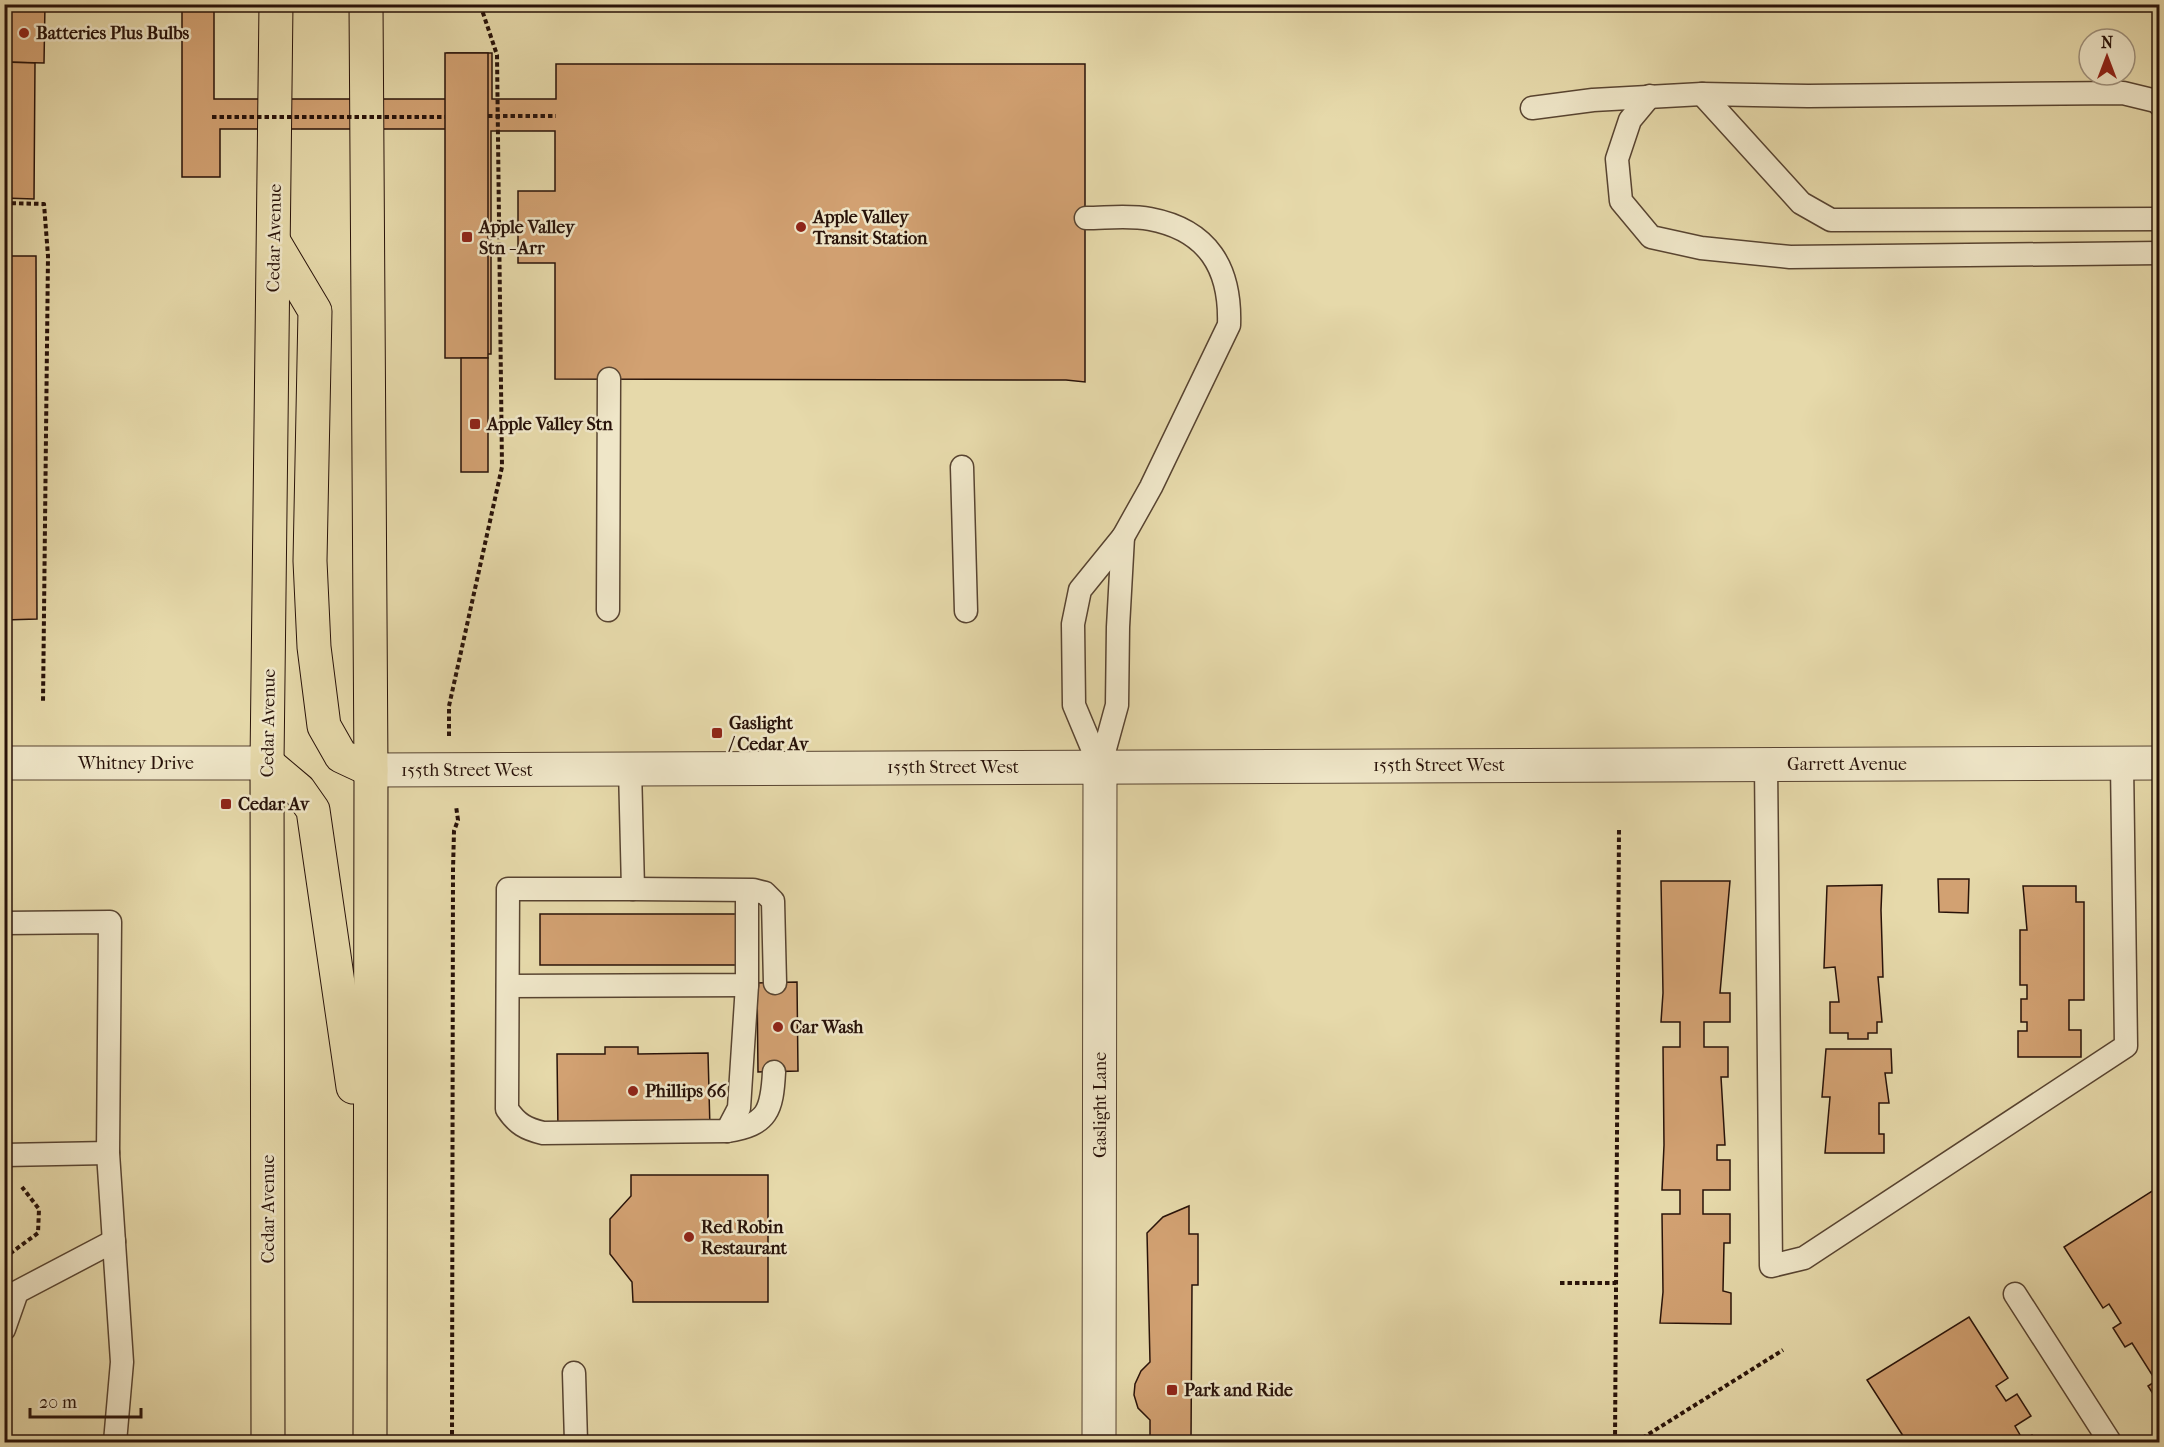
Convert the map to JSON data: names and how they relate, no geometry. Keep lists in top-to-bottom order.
{
  "streets": {
    "main road": ["Cedar Avenue"],
    "street": [
      "Whitney Drive",
      "Garrett Avenue",
      "155th Street West",
      "Gaslight Lane"
    ]
  },
  "crossings": [
    ["Cedar Avenue", "Whitney Drive"],
    ["Garrett Avenue", "155th Street West"],
    ["155th Street West", "Gaslight Lane"]
  ],
  "places": {
    "other": [
      "Batteries Plus Bulbs",
      "Apple Valley Transit Station",
      "Car Wash",
      "Phillips 66",
      "Red Robin Restaurant"
    ],
    "transit": [
      "Apple Valley Stn - Arr",
      "Apple Valley Stn",
      "Gaslight / Cedar Av",
      "Cedar Av",
      "Park and Ride"
    ]
  },
  "scale_bar": "20 m",
  "north": "top"
}
